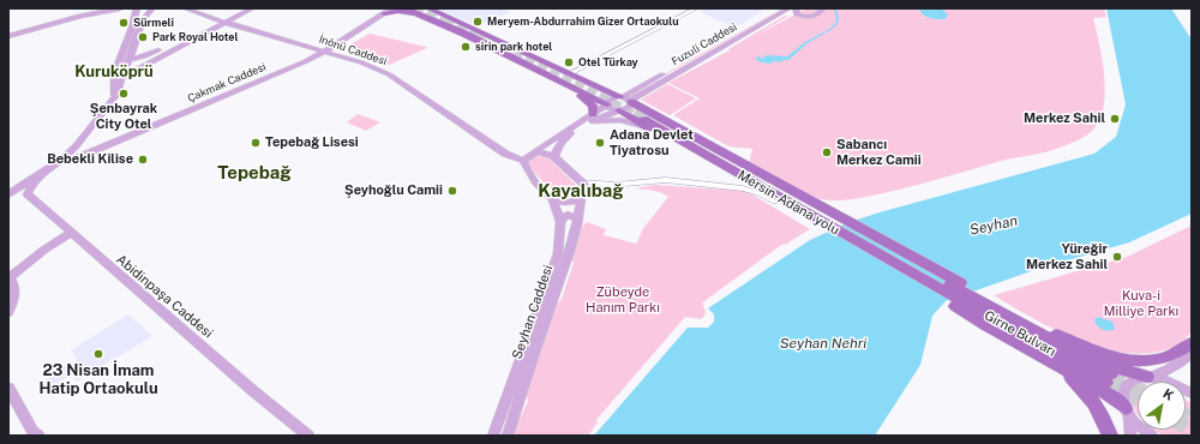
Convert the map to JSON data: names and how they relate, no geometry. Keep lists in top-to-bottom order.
{
  "streets": {
    "highway": ["Mersin-Adana yolu", "Girne Bulvarı"],
    "main road": [
      "Fuzuli Caddesi",
      "İnönü Caddesi",
      "Çakmak Caddesi",
      "Abidinpaşa Caddesi",
      "Seyhan Caddesi"
    ]
  },
  "crossings": [
    ["İnönü Caddesi", "Çakmak Caddesi"]
  ],
  "districts": ["Kuruköprü", "Tepebağ", "Kayalıbağ"],
  "water": ["Seyhan", "Seyhan Nehri"],
  "parks": ["Zübeyde Hanım Parkı", "Kuva-i Milliye Parkı"],
  "places": [
    "Meryem-Abdurrahim Gizer Ortaokulu",
    "Sürmeli",
    "Park Royal Hotel",
    "sirin park hotel",
    "Otel Türkay",
    "Şenbayrak City Otel",
    "Merkez Sahil",
    "Tepebağ Lisesi",
    "Adana Devlet Tiyatrosu",
    "Sabancı Merkez Camii",
    "Bebekli Kilise",
    "Şeyhoğlu Camii",
    "Yüreğir Merkez Sahil",
    "23 Nisan İmam Hatip Ortaokulu"
  ],
  "north": "top right"
}
